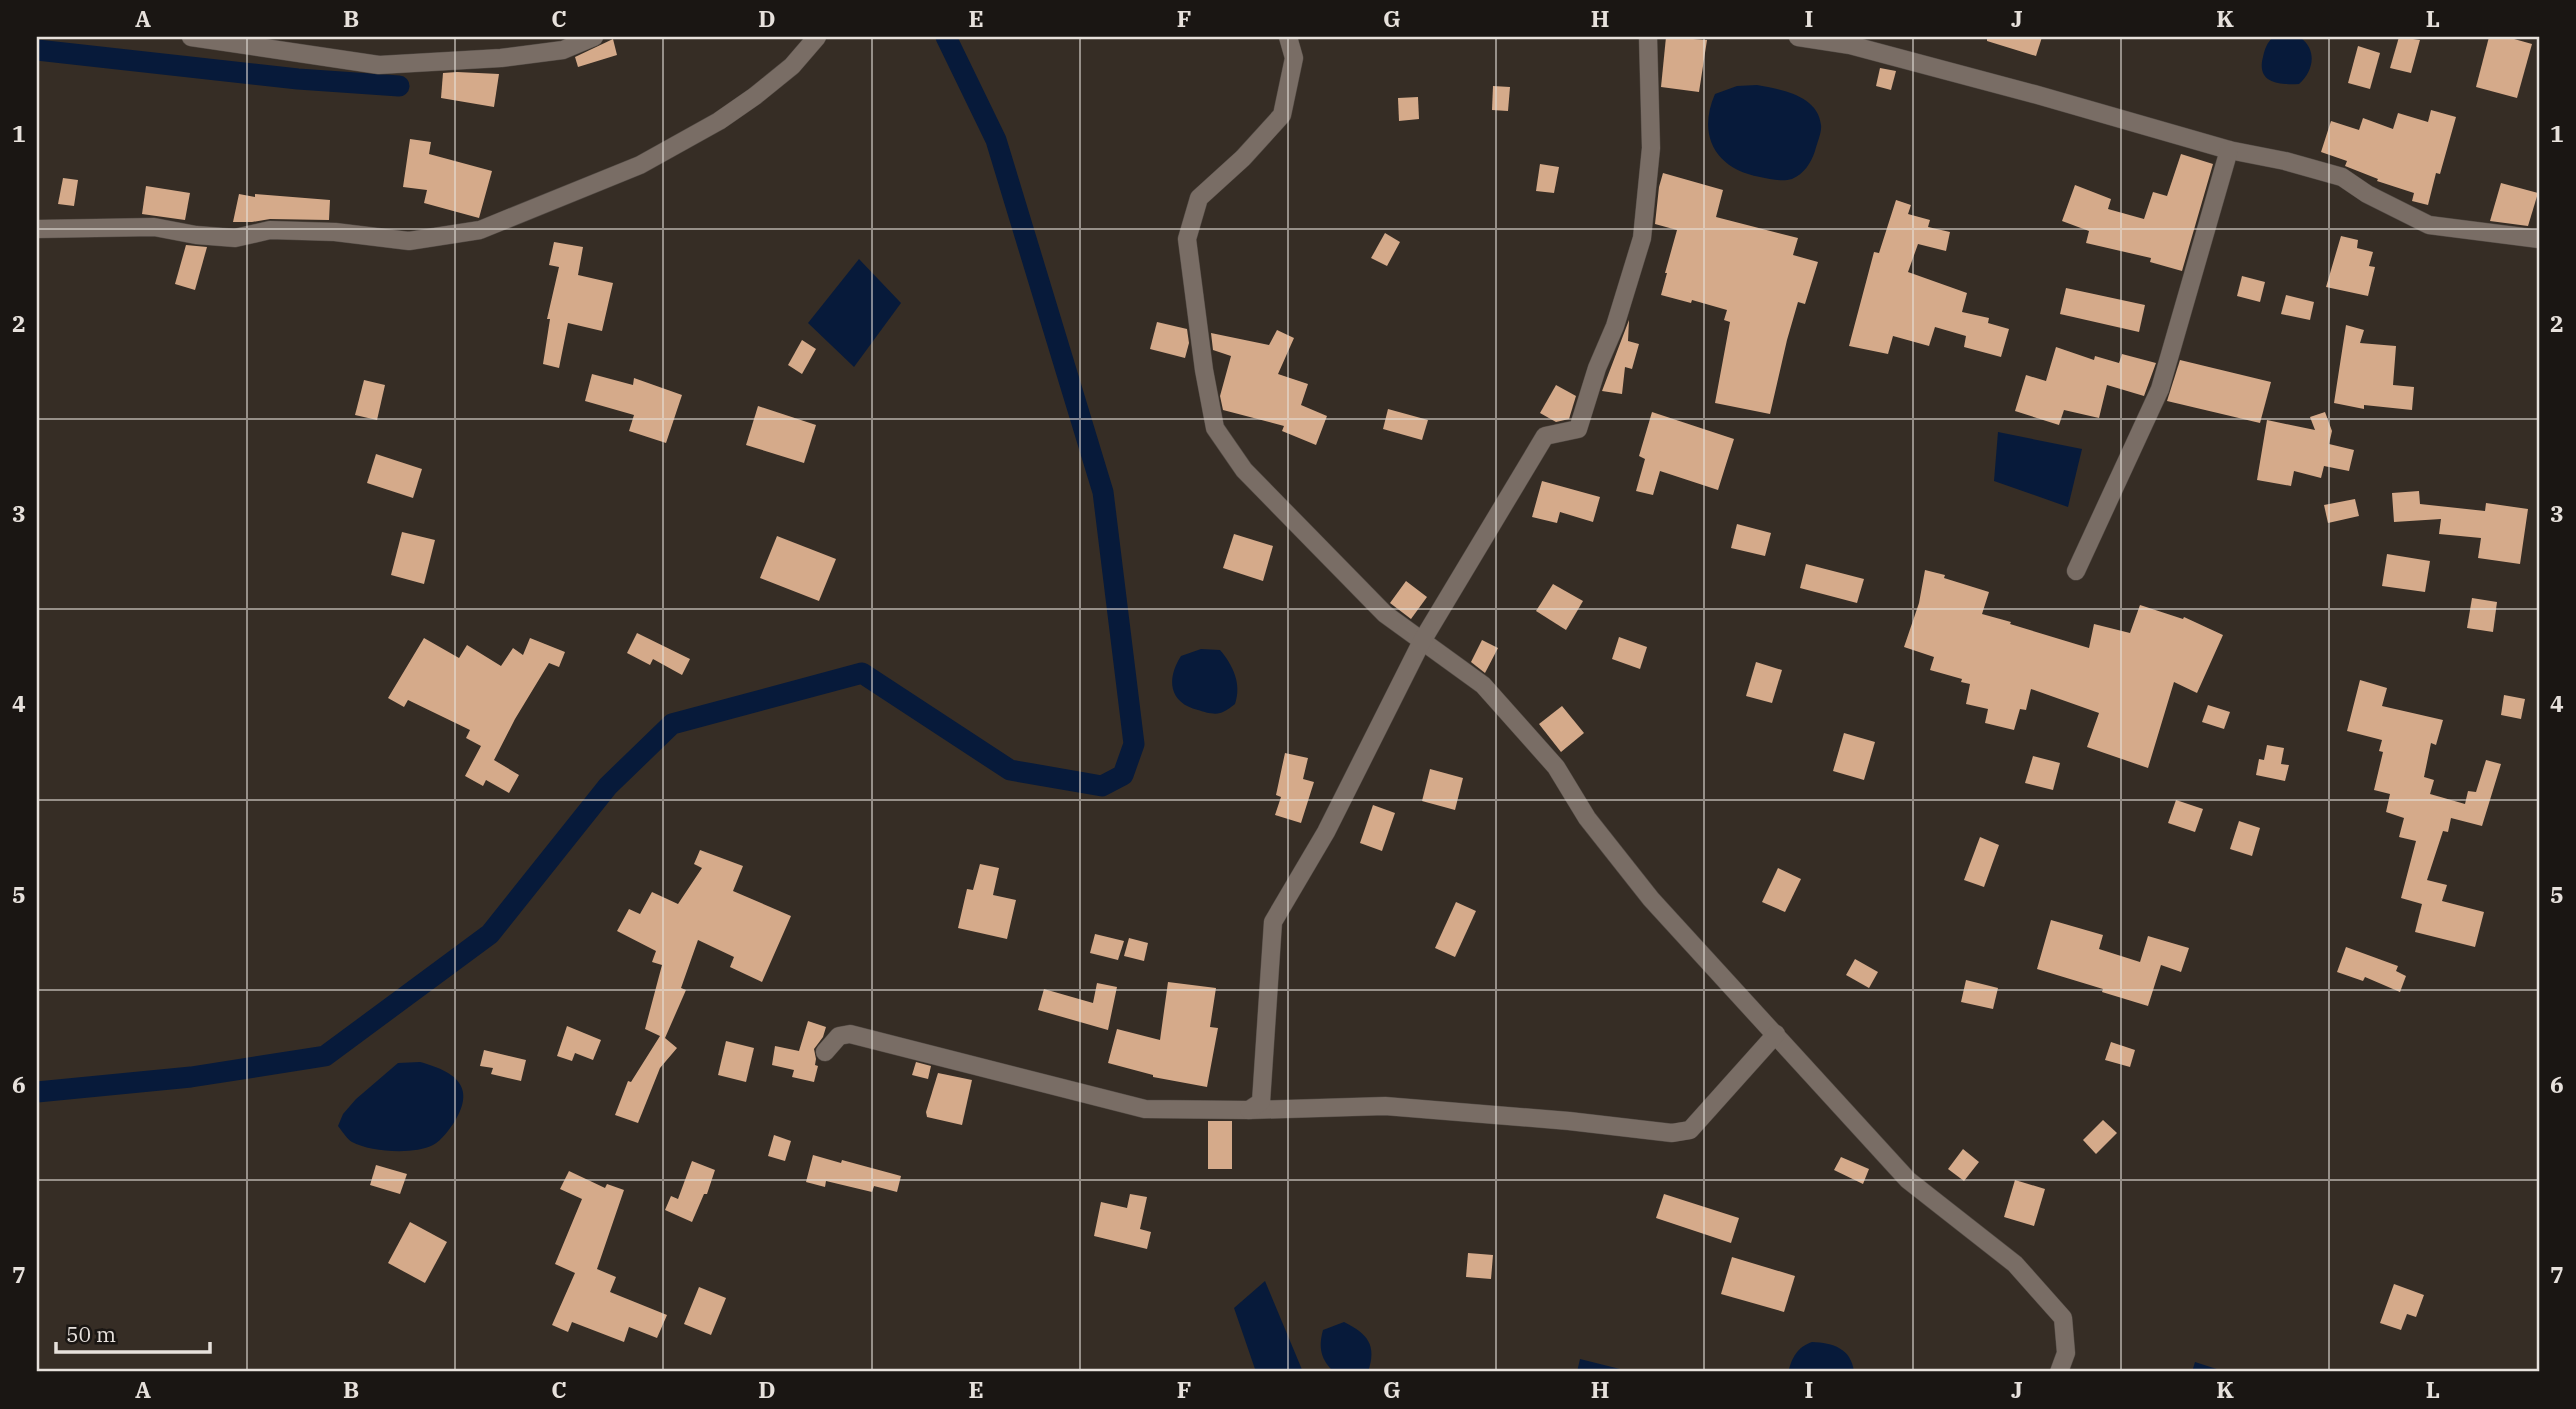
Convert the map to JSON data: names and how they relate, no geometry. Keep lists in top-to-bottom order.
{
  "scale_bar": "50 m",
  "grid": {
    "columns": [
      "A",
      "B",
      "C",
      "D",
      "E",
      "F",
      "G",
      "H",
      "I",
      "J",
      "K",
      "L"
    ],
    "rows": [
      "1",
      "2",
      "3",
      "4",
      "5",
      "6",
      "7"
    ]
  }
}
